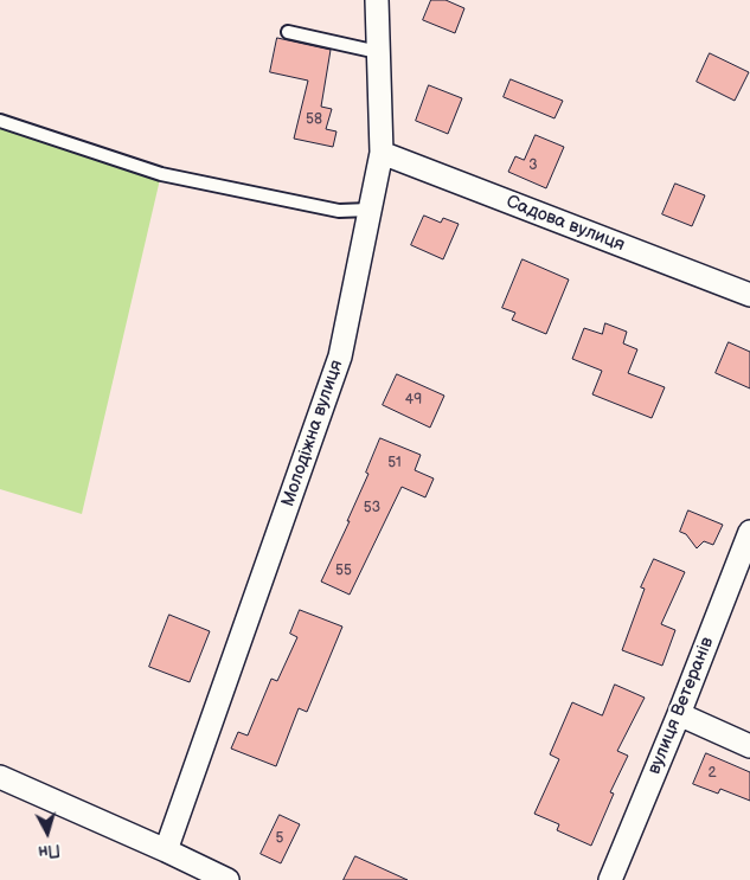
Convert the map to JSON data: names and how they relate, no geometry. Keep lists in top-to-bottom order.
{
  "streets": {
    "street": ["Садова вулиця", "Молодіжна вулиця", "вулиця Ветеранів"]
  },
  "crossings": [
    ["Садова вулиця", "Молодіжна вулиця"]
  ],
  "house_numbers": [
    "58",
    "3",
    "49",
    "51",
    "53",
    "55",
    "2",
    "5"
  ],
  "north": "bottom"
}
